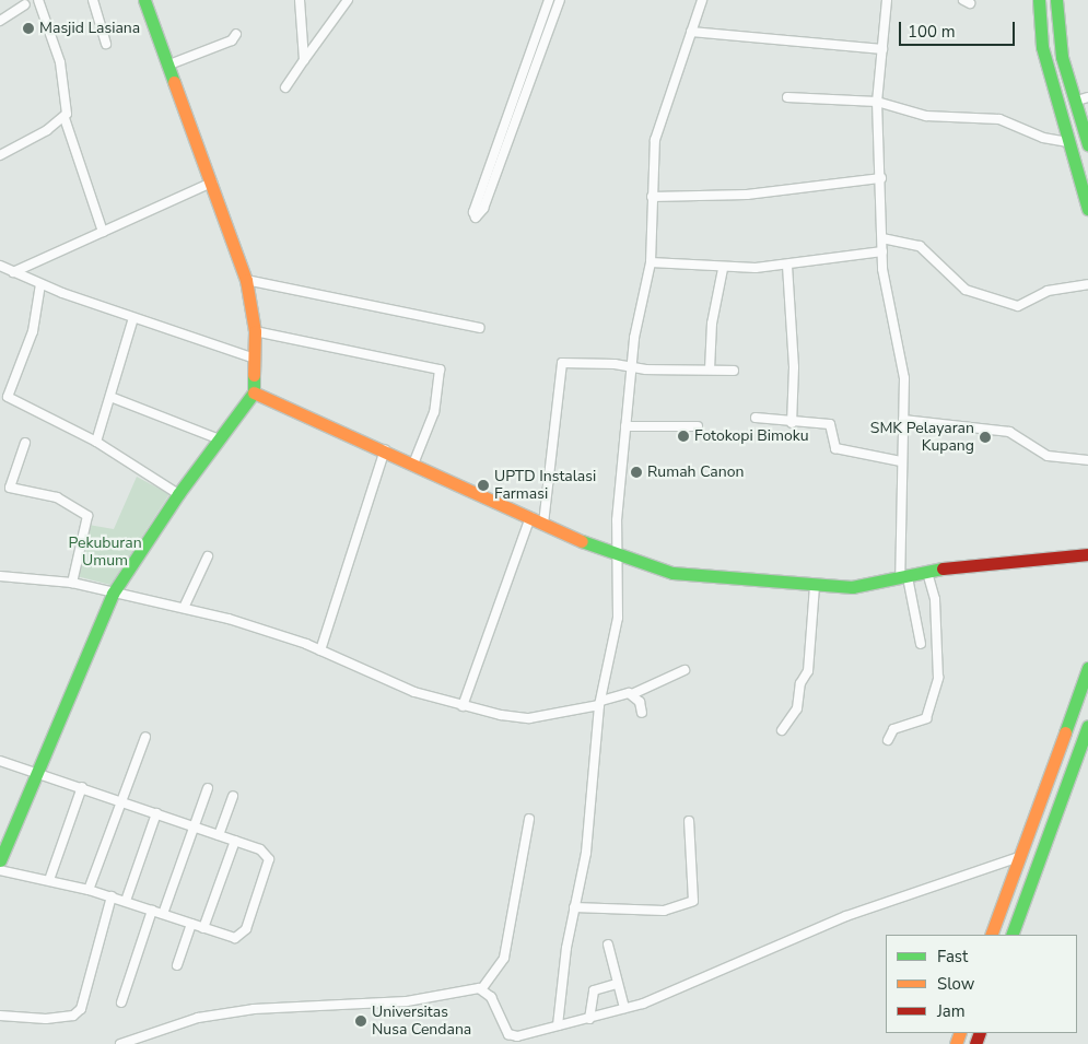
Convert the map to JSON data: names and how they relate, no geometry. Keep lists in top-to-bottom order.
{
  "parks": ["Pekuburan Umum"],
  "places": [
    "Masjid Lasiana",
    "Fotokopi Bimoku",
    "SMK Pelayaran Kupang",
    "Rumah Canon",
    "UPTD Instalasi Farmasi",
    "Universitas Nusa Cendana"
  ],
  "legend": ["Fast", "Slow", "Jam"],
  "scale_bar": "100 m"
}
